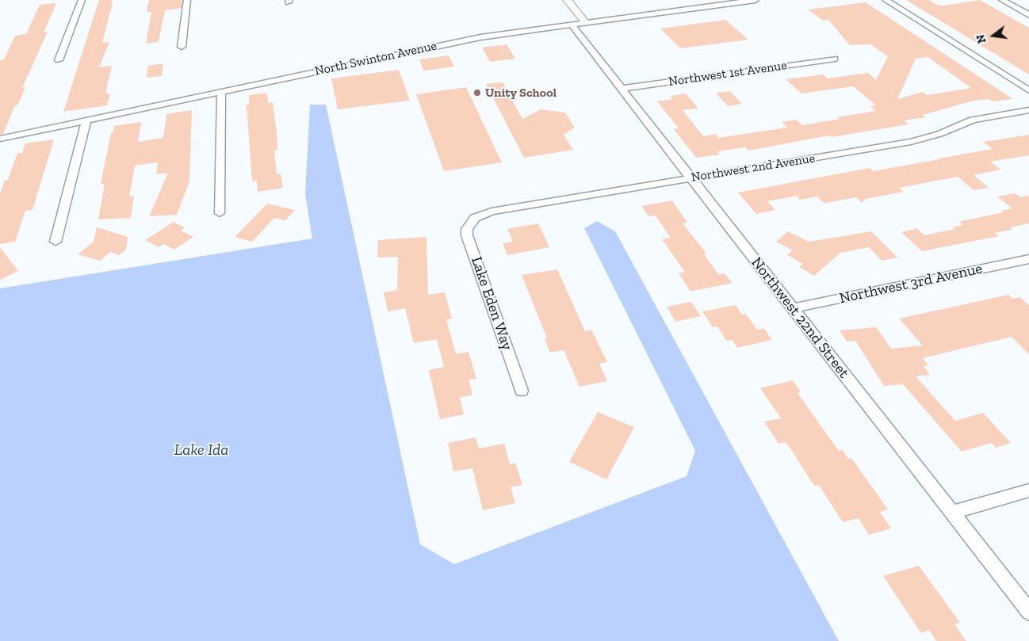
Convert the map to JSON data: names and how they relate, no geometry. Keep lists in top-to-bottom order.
{
  "streets": {
    "street": [
      "North Swinton Avenue",
      "Northwest 1st Avenue",
      "Northwest 2nd Avenue",
      "Northwest 3rd Avenue",
      "Lake Eden Way",
      "Northwest 22nd Street"
    ]
  },
  "crossings": [
    ["North Swinton Avenue", "Northwest 22nd Street"],
    ["Northwest 1st Avenue", "Northwest 22nd Street"],
    ["Northwest 2nd Avenue", "Lake Eden Way"],
    ["Northwest 2nd Avenue", "Northwest 22nd Street"],
    ["Northwest 3rd Avenue", "Northwest 22nd Street"]
  ],
  "water": ["Lake Ida"],
  "places": ["Unity School"],
  "north": "left"
}
